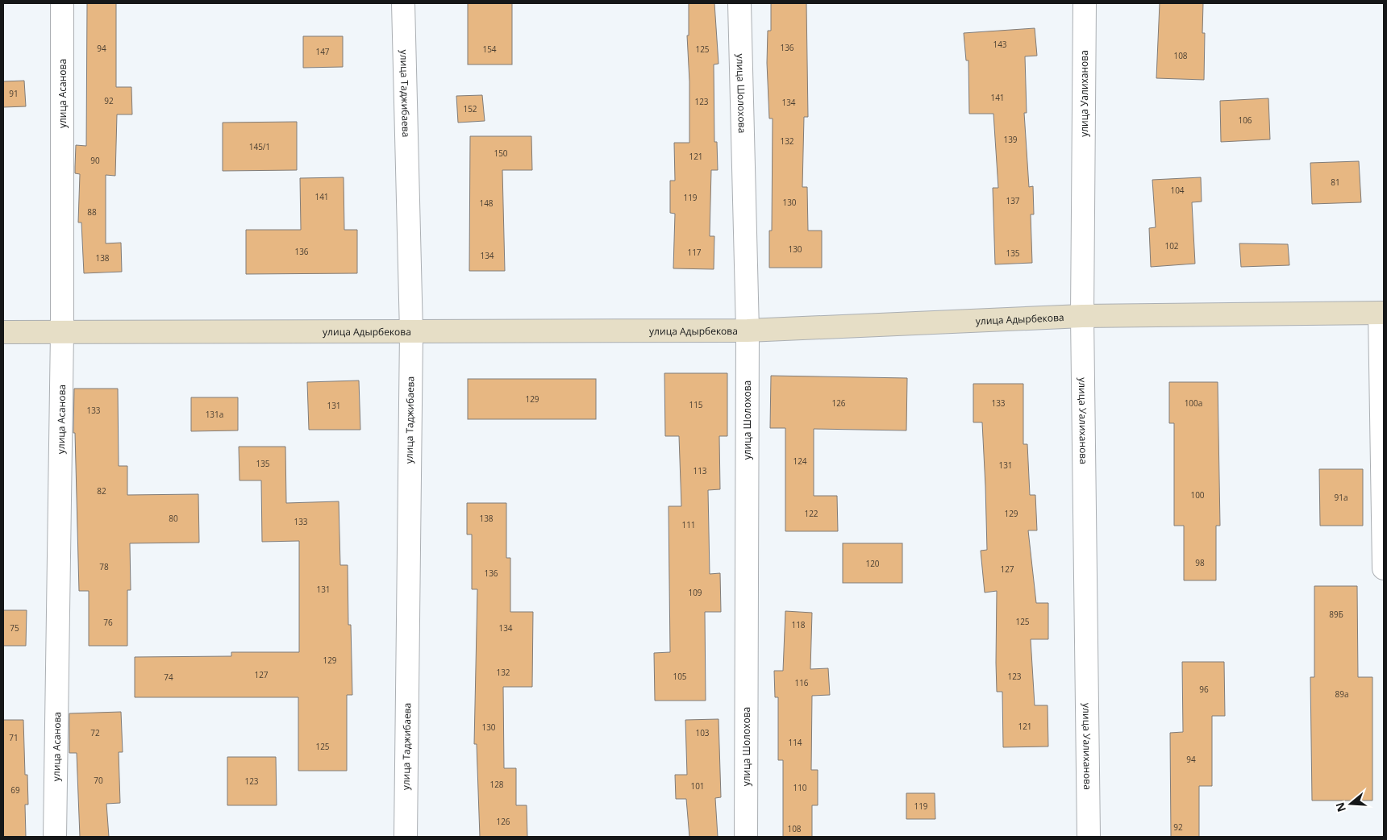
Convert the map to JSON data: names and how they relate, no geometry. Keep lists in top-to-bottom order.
{
  "streets": {
    "main road": ["улица Адырбекова"],
    "street": [
      "улица Асанова",
      "улица Таджибаева",
      "улица Шолохова",
      "улица Уалиханова"
    ]
  },
  "crossings": [
    ["улица Асанова", "улица Адырбекова"],
    ["улица Таджибаева", "улица Адырбекова"],
    ["улица Шолохова", "улица Адырбекова"],
    ["улица Уалиханова", "улица Адырбекова"]
  ],
  "house_numbers": [
    "143",
    "136",
    "94",
    "154",
    "125",
    "147",
    "108",
    "91",
    "141",
    "92",
    "123",
    "134",
    "152",
    "106",
    "139",
    "132",
    "145/1",
    "150",
    "121",
    "90",
    "81",
    "104",
    "141",
    "119",
    "137",
    "130",
    "148",
    "88",
    "102",
    "130",
    "136",
    "117",
    "135",
    "134",
    "138",
    "129",
    "126",
    "133",
    "100а",
    "115",
    "131",
    "133",
    "131а",
    "124",
    "135",
    "131",
    "113",
    "82",
    "100",
    "91а",
    "122",
    "129",
    "80",
    "138",
    "133",
    "111",
    "98",
    "120",
    "78",
    "127",
    "136",
    "131",
    "109",
    "89Б",
    "125",
    "76",
    "118",
    "75",
    "134",
    "129",
    "132",
    "127",
    "105",
    "123",
    "74",
    "116",
    "96",
    "89а",
    "121",
    "130",
    "72",
    "103",
    "71",
    "114",
    "125",
    "94",
    "70",
    "123",
    "128",
    "101",
    "110",
    "69",
    "119",
    "126",
    "92",
    "108"
  ],
  "north": "left"
}
